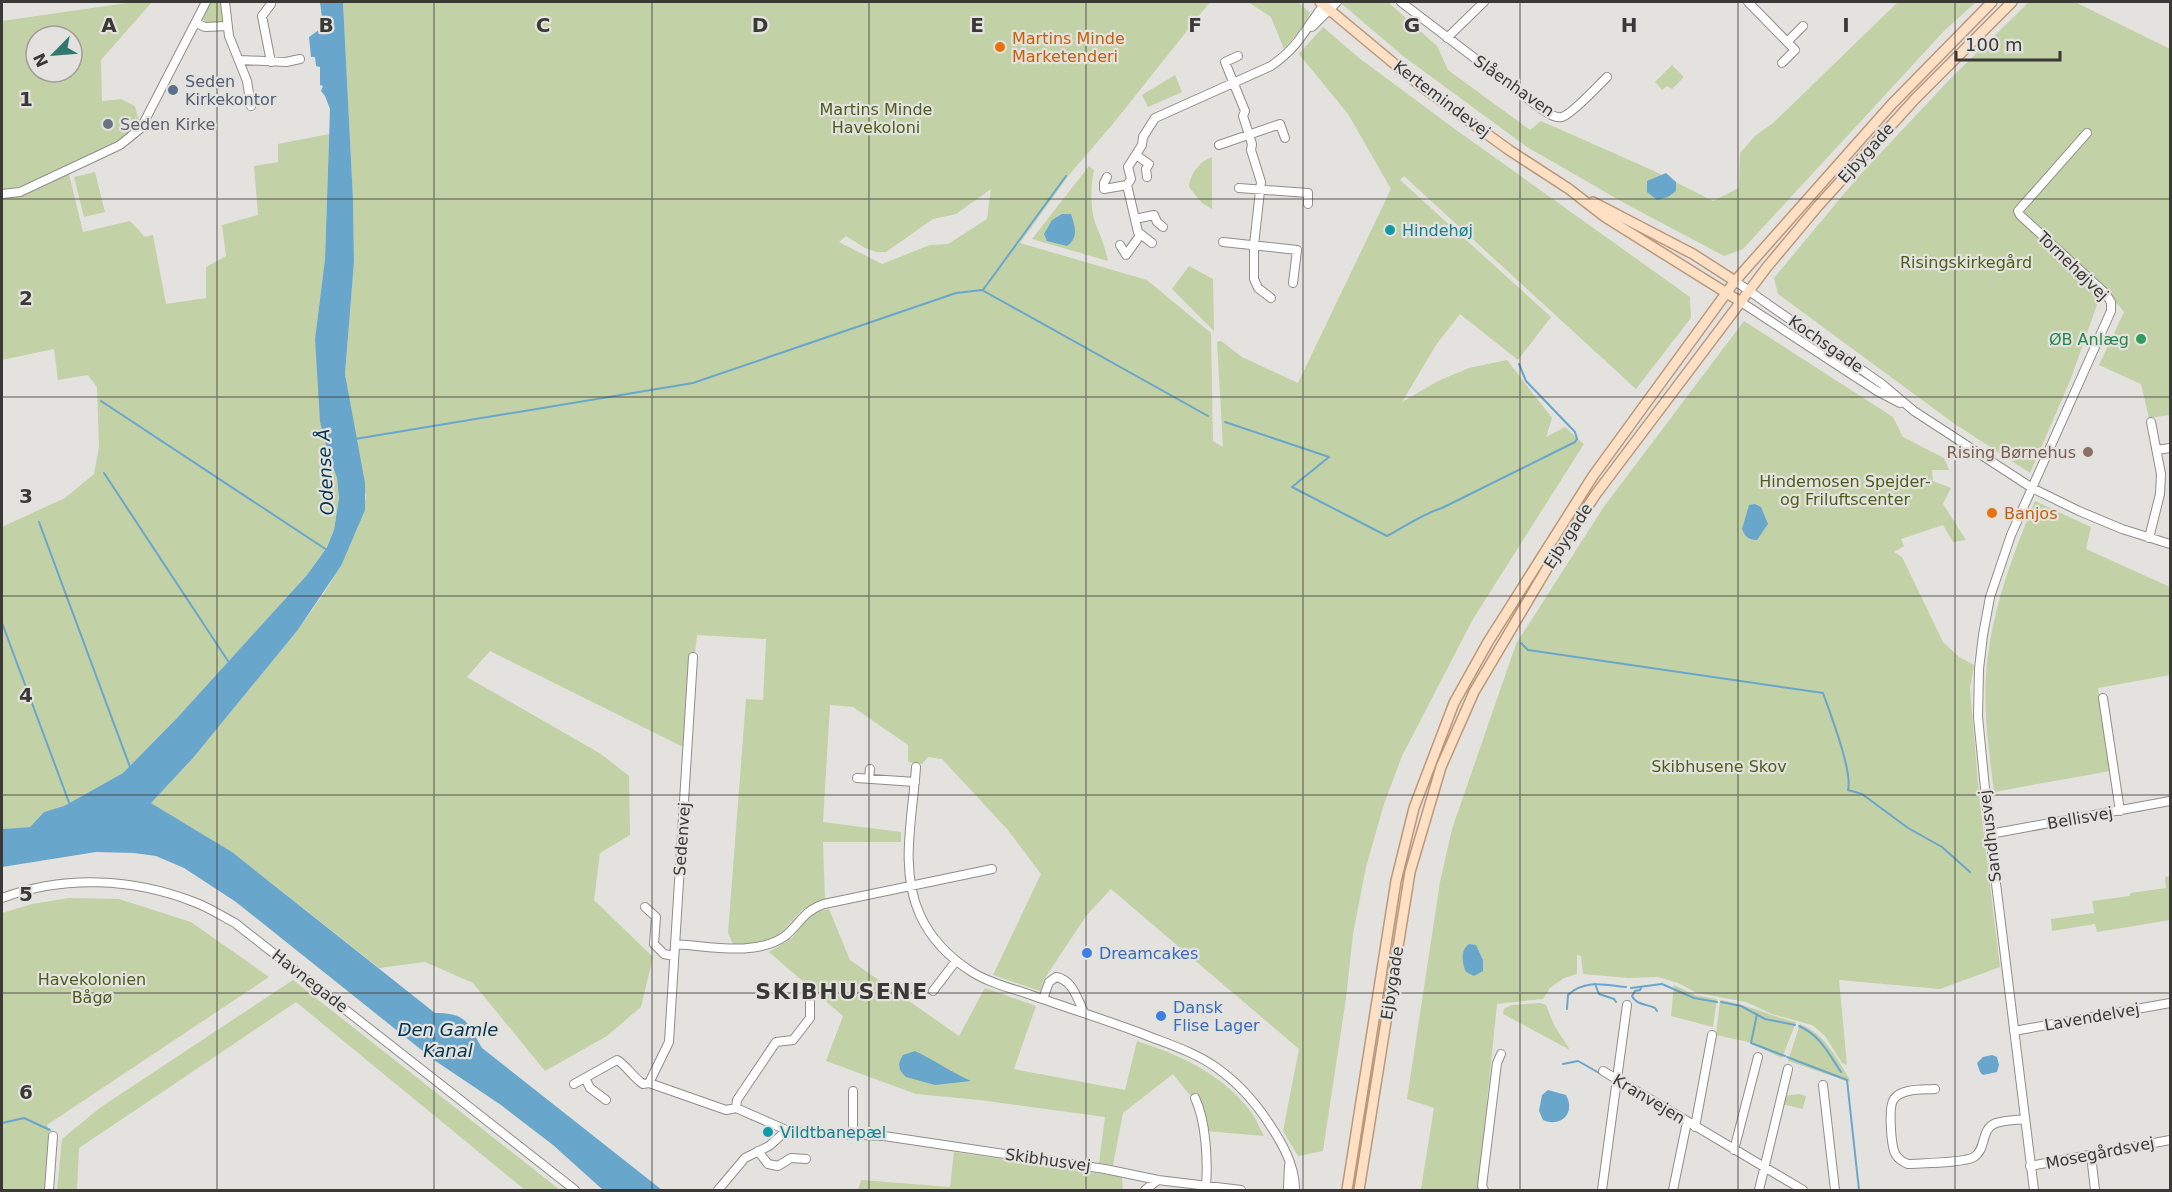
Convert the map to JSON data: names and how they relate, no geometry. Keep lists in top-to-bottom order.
{
  "streets": {
    "main road": ["Kertemindevej", "Ejbygade"],
    "street": [
      "Slåenhaven",
      "Tornehøjvej",
      "Kochsgade",
      "Bellisvej",
      "Sandhusvej",
      "Sedenvej",
      "Havnegade",
      "Lavendelvej",
      "Kranvejen",
      "Mosegårdsvej",
      "Skibhusvej"
    ]
  },
  "crossings": [
    ["Kertemindevej", "Ejbygade"],
    ["Kertemindevej", "Kochsgade"],
    ["Ejbygade", "Kochsgade"],
    ["Tornehøjvej", "Kochsgade"],
    ["Tornehøjvej", "Sandhusvej"],
    ["Kochsgade", "Sandhusvej"],
    ["Bellisvej", "Sandhusvej"],
    ["Sandhusvej", "Lavendelvej"],
    ["Sandhusvej", "Mosegårdsvej"]
  ],
  "districts": ["SKIBHUSENE"],
  "water": ["Odense Å", "Den Gamle Kanal"],
  "parks": [
    "Martins Minde Havekoloni",
    "Risingskirkegård",
    "Hindemosen Spejder- og Friluftscenter",
    "Skibhusene Skov",
    "Havekolonien Bågø"
  ],
  "places": [
    "Martins Minde Marketenderi",
    "Seden Kirkekontor",
    "Seden Kirke",
    "Hindehøj",
    "ØB Anlæg",
    "Rising Børnehus",
    "Banjos",
    "Dreamcakes",
    "Dansk Flise Lager",
    "Vildtbanepæl"
  ],
  "scale_bar": "100 m",
  "north": "bottom left",
  "grid": {
    "columns": [
      "A",
      "B",
      "C",
      "D",
      "E",
      "F",
      "G",
      "H",
      "I"
    ],
    "rows": [
      "1",
      "2",
      "3",
      "4",
      "5",
      "6"
    ]
  }
}
